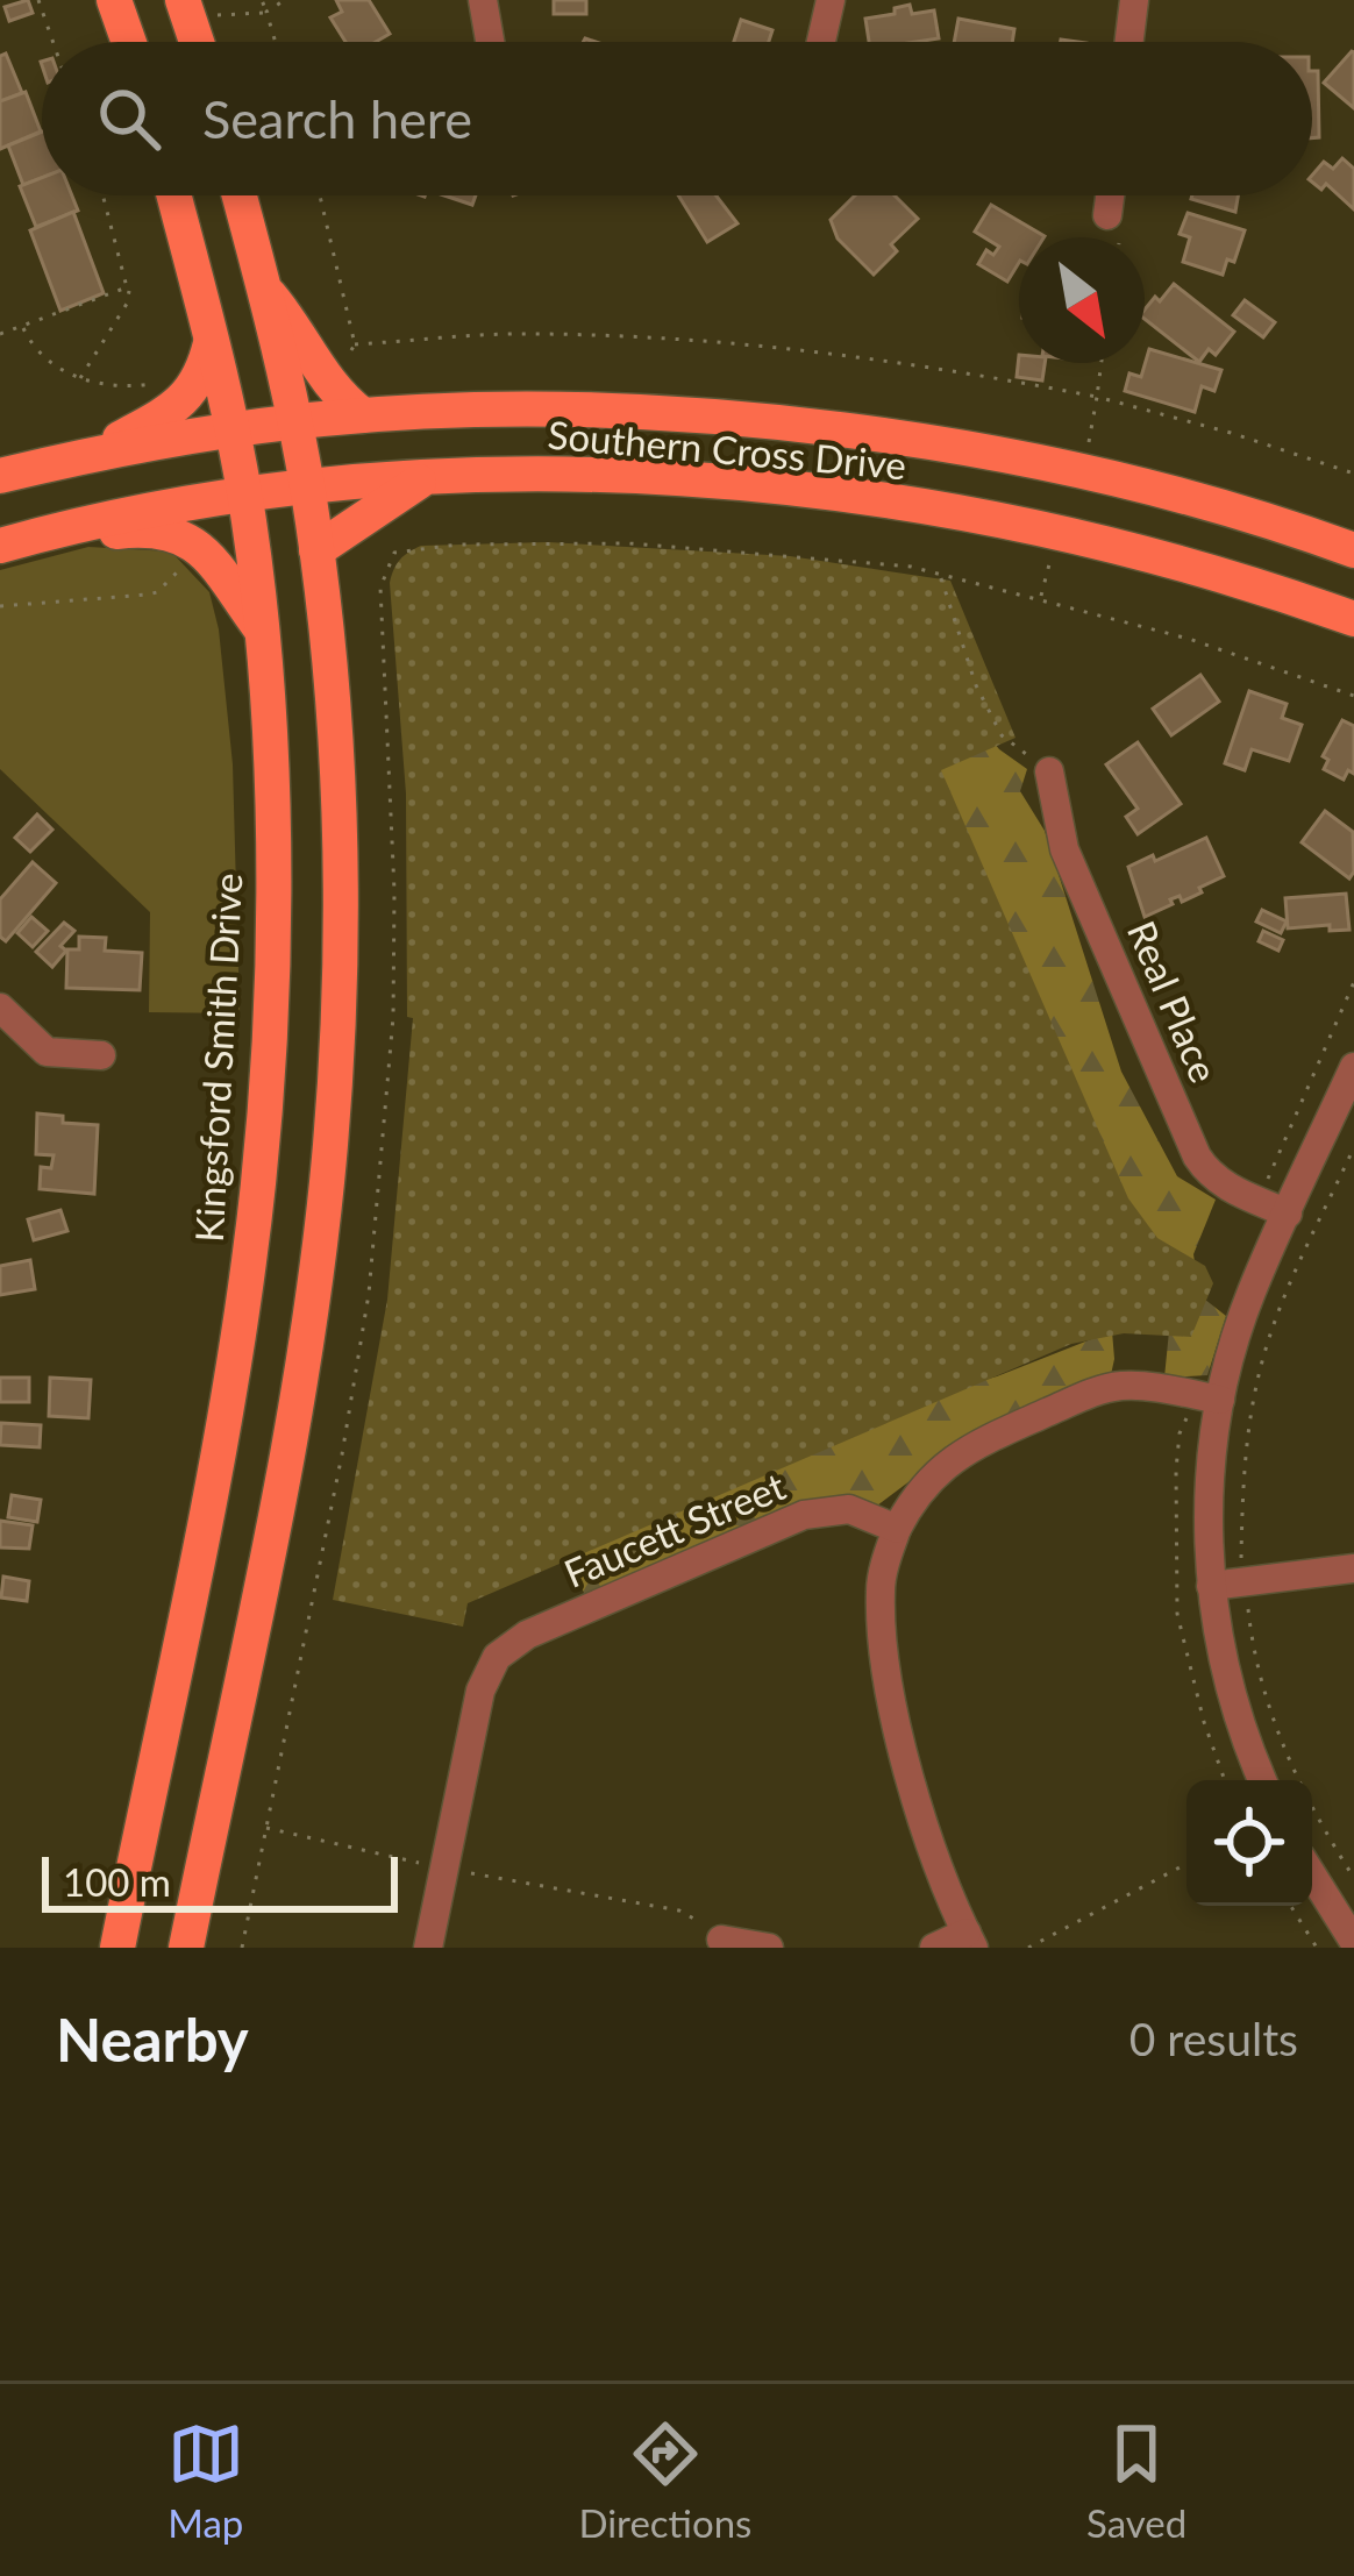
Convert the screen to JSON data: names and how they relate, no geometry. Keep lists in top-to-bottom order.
{
  "streets": {
    "main road": ["Southern Cross Drive", "Kingsford Smith Drive"],
    "street": ["Real Place", "Faucett Street"]
  },
  "crossings": [
    ["Southern Cross Drive", "Kingsford Smith Drive"]
  ],
  "scale_bar": "100 m",
  "north": "bottom right",
  "page": {
    "search": "Search here",
    "scale": "100 m",
    "heading": ["Nearby", "0 results"],
    "nav": ["Map", "Directions", "Saved"]
  }
}
